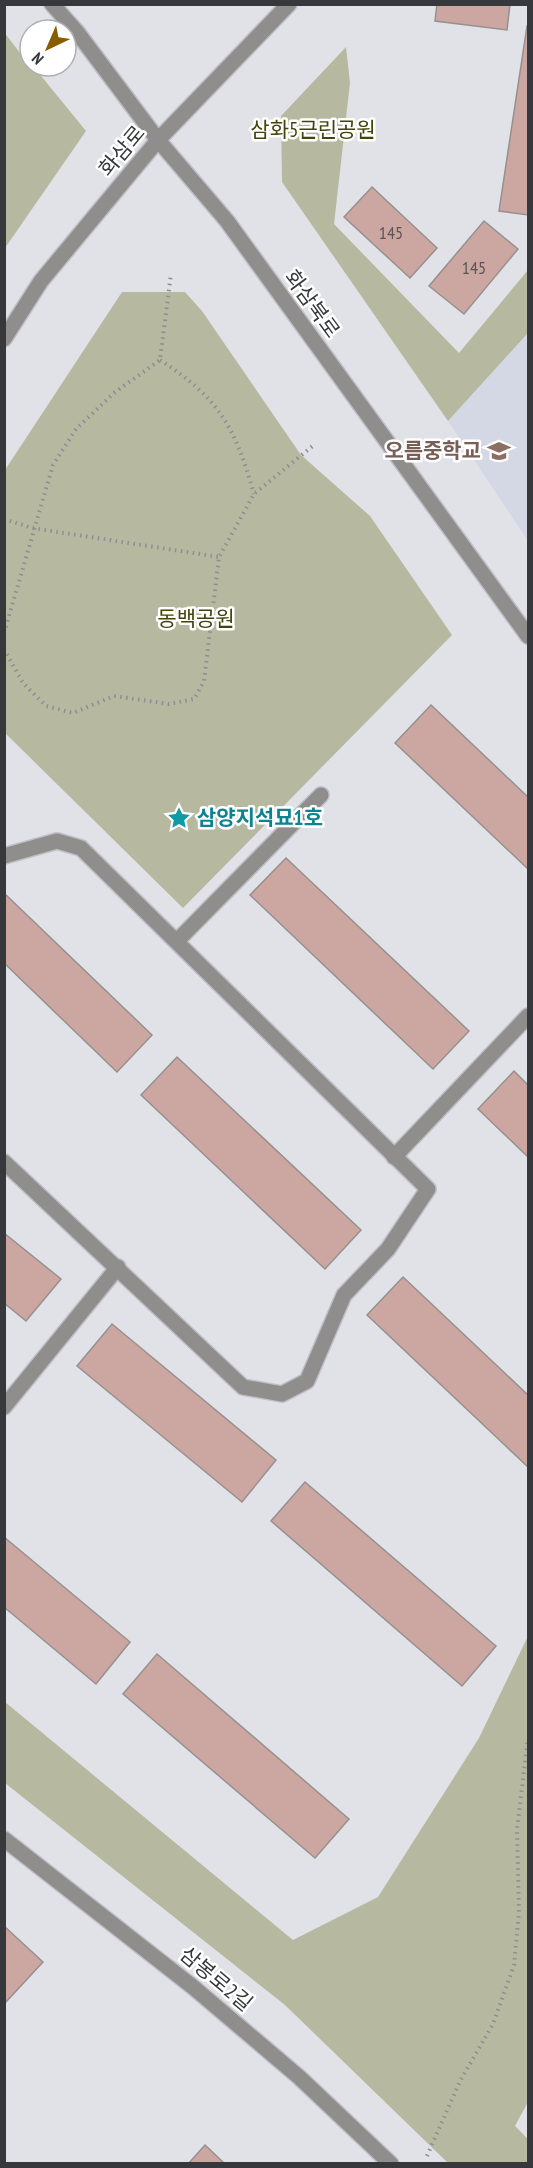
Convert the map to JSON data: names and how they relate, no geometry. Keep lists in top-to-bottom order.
{
  "streets": {
    "street": ["화삼로", "화삼북로", "삼봉로2길"]
  },
  "crossings": [
    ["화삼로", "화삼북로"]
  ],
  "parks": ["삼화5근린공원", "동백공원"],
  "places": {
    "school or university": ["오름중학교"],
    "place": ["삼양지석묘1호"]
  },
  "house_numbers": ["145", "145"],
  "north": "bottom left"
}
